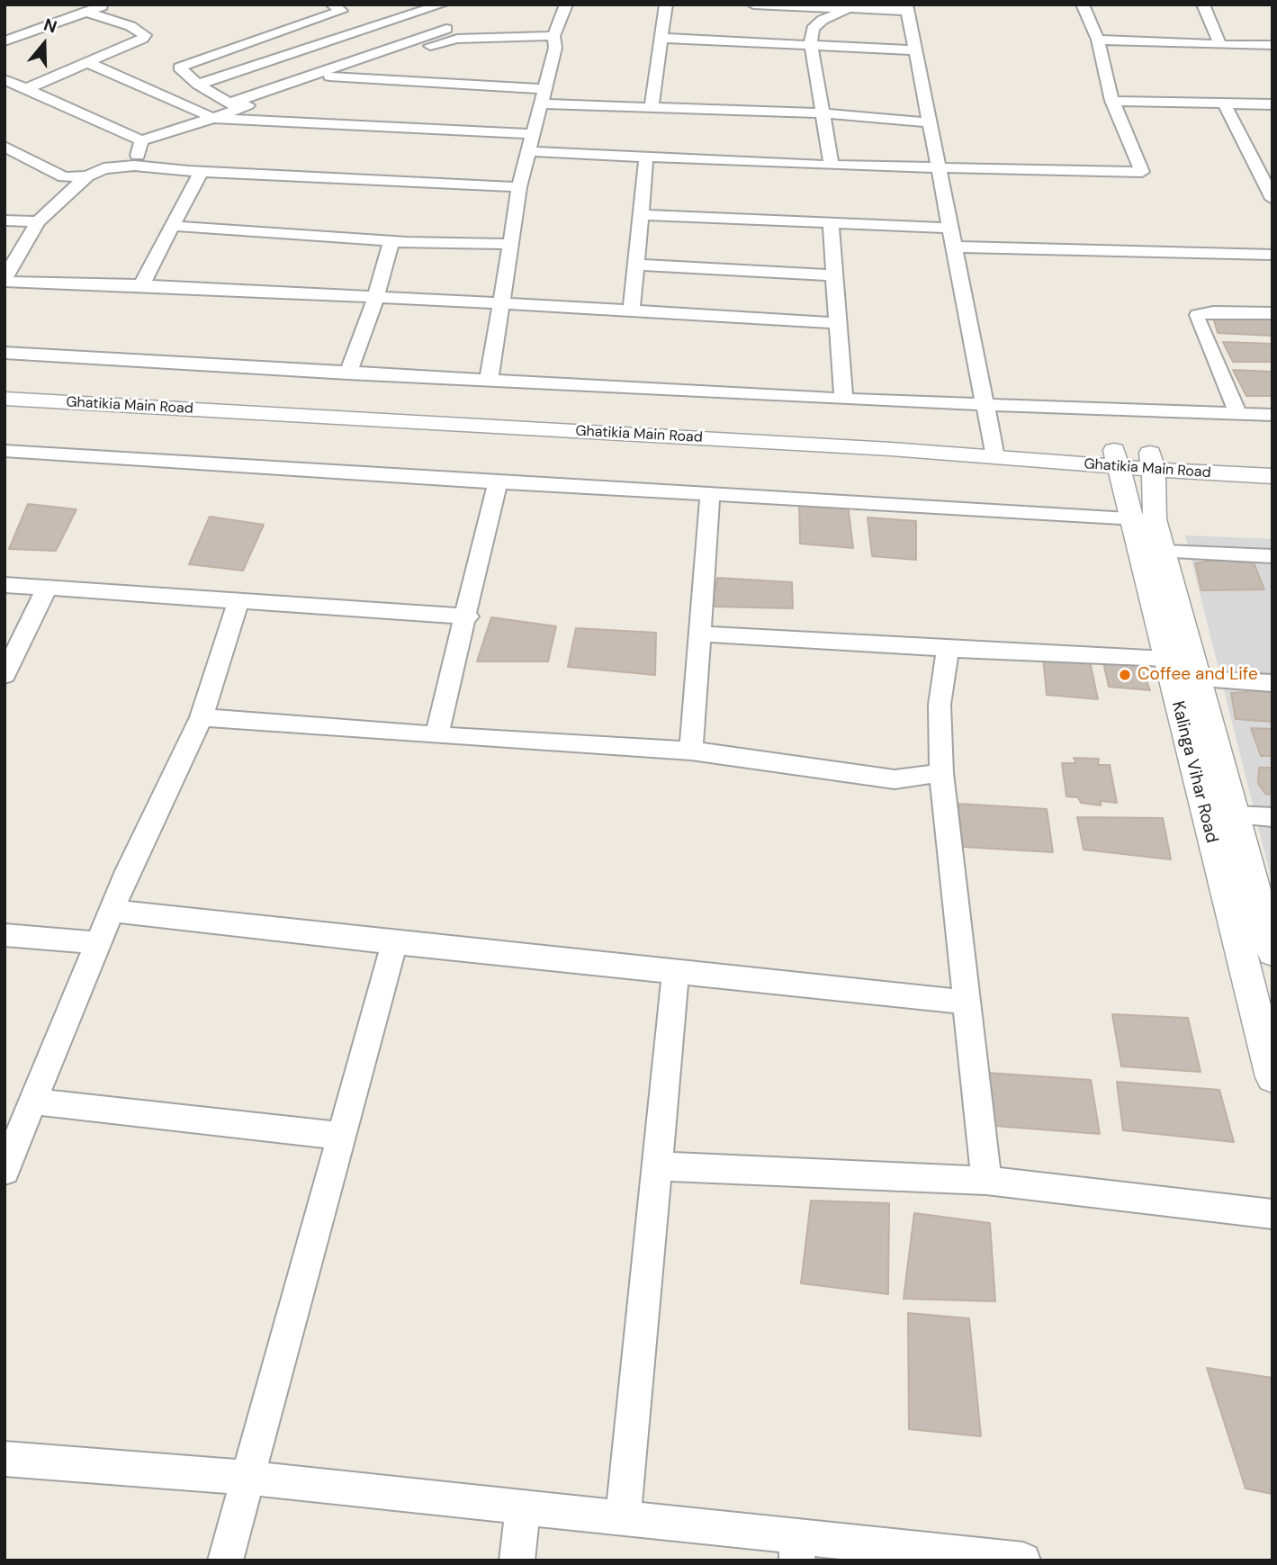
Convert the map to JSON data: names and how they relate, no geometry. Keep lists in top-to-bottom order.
{
  "streets": {
    "street": ["Ghatikia Main Road", "Kalinga Vihar Road"]
  },
  "crossings": [
    ["Ghatikia Main Road", "Kalinga Vihar Road"]
  ],
  "places": ["Coffee and Life"],
  "north": "top"
}
